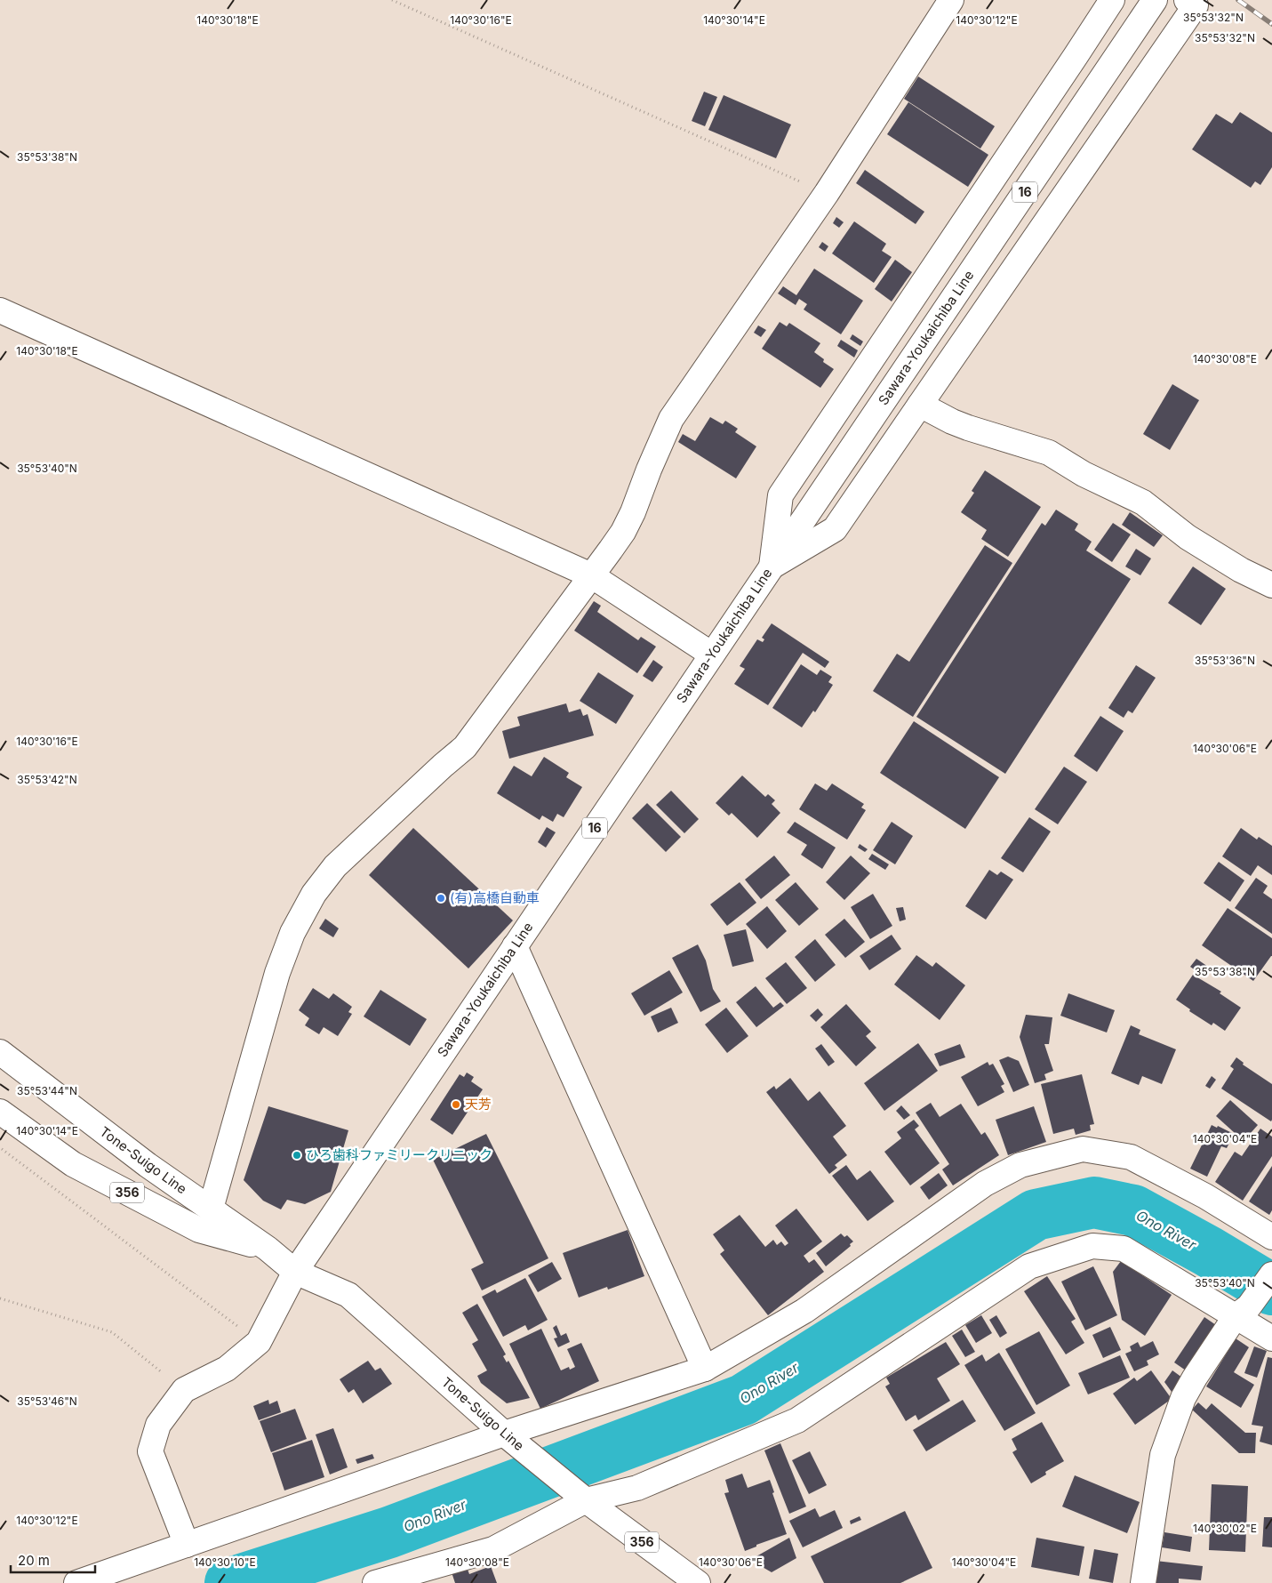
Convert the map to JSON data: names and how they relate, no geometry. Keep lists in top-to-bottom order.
{
  "streets": {
    "main road": [
      "16",
      "Sawara-Youkaichiba Line",
      "Tone-Suigo Line",
      "356"
    ]
  },
  "crossings": [
    ["16", "Sawara-Youkaichiba Line"],
    ["16", "Tone-Suigo Line"],
    ["Sawara-Youkaichiba Line", "Tone-Suigo Line"]
  ],
  "water": ["Ono River"],
  "places": ["(有)高橋自動車", "天芳", "ひろ歯科ファミリークリニック"],
  "scale_bar": "20 m",
  "coordinates": [
    "35°53'32\"N",
    "140°30'18\"E",
    "140°30'16\"E",
    "140°30'14\"E",
    "140°30'12\"E",
    "35°53'38\"N",
    "140°30'08\"E",
    "35°53'40\"N",
    "35°53'36\"N",
    "140°30'06\"E",
    "35°53'42\"N",
    "35°53'44\"N",
    "140°30'04\"E",
    "35°53'46\"N",
    "140°30'02\"E",
    "140°30'10\"E"
  ]
}
